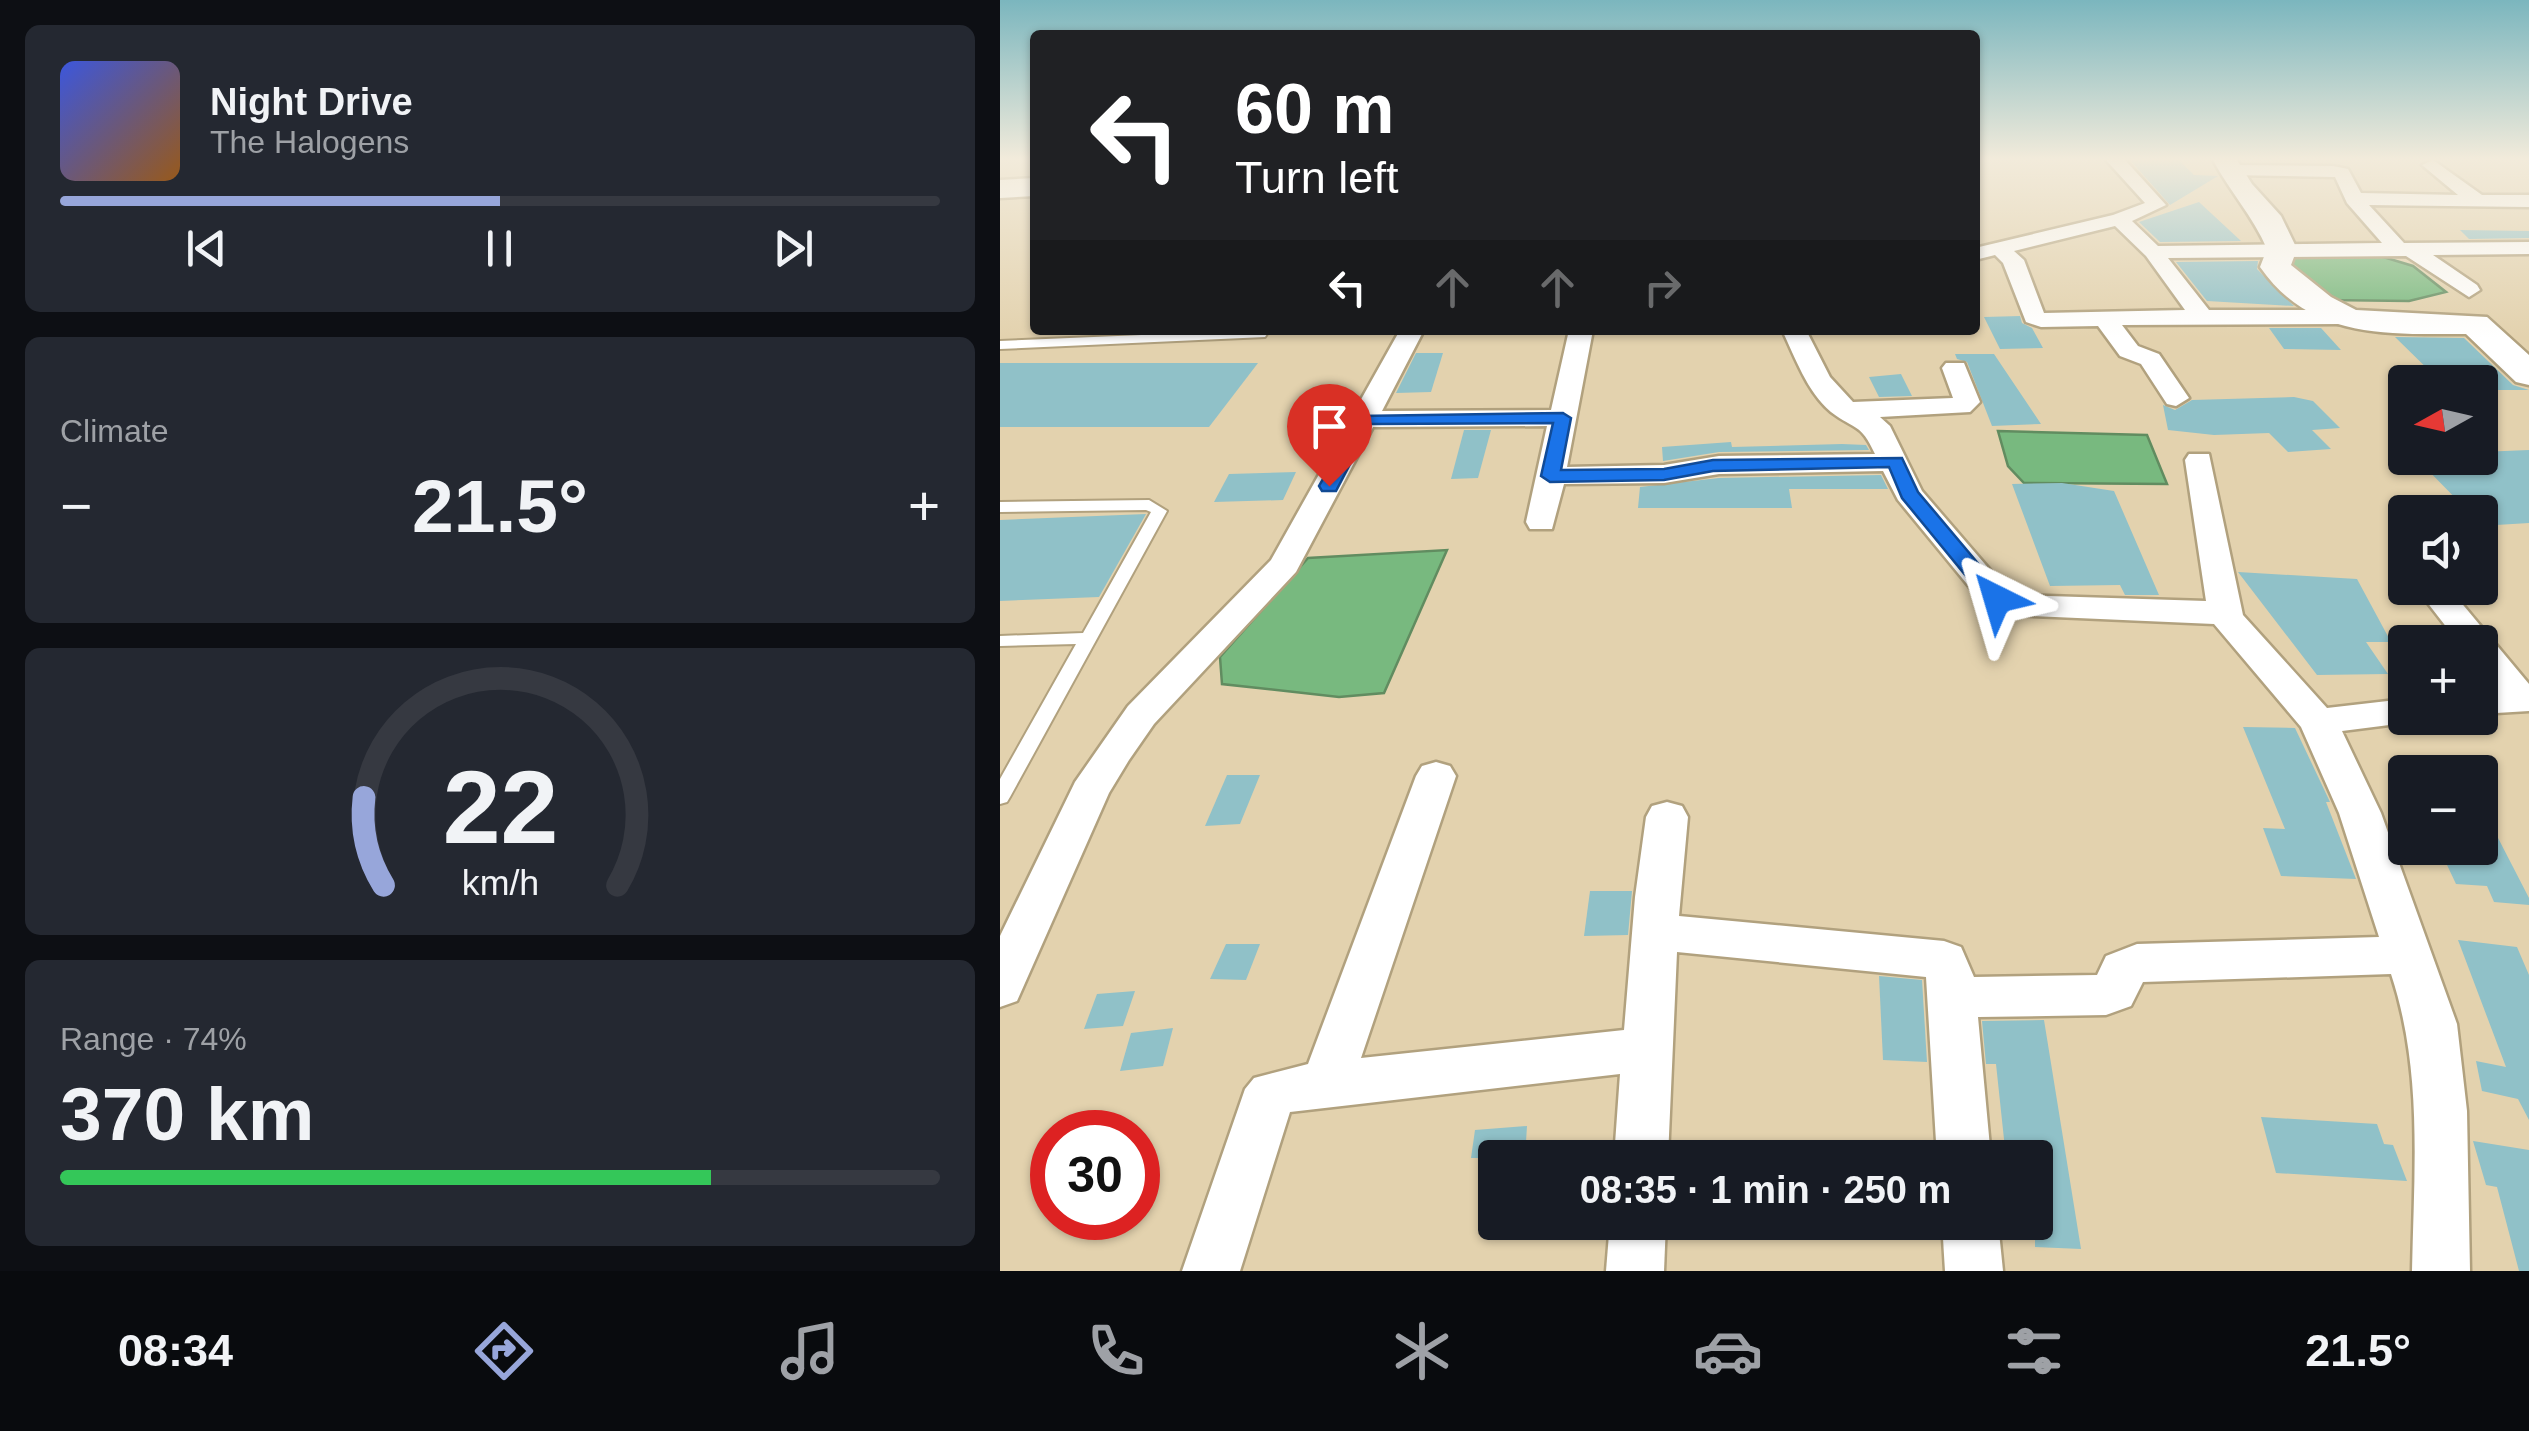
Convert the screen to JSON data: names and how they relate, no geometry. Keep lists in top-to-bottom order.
{
  "north": "left",
  "page": {
    "turn": ["60 m", "Turn left"],
    "song": ["Night Drive", "The Halogens"],
    "tile": [
      "Climate",
      ["Range · 74%", "370 km"]
    ],
    "map_buttons": ["+", "−"],
    "heat": ["−", "21.5°", "+"],
    "limit": "30",
    "trip": "08:35 · 1 min · 250 m",
    "tabs": ["08:34", "21.5°"],
    "gauge": ["22", "km/h"]
  }
}
